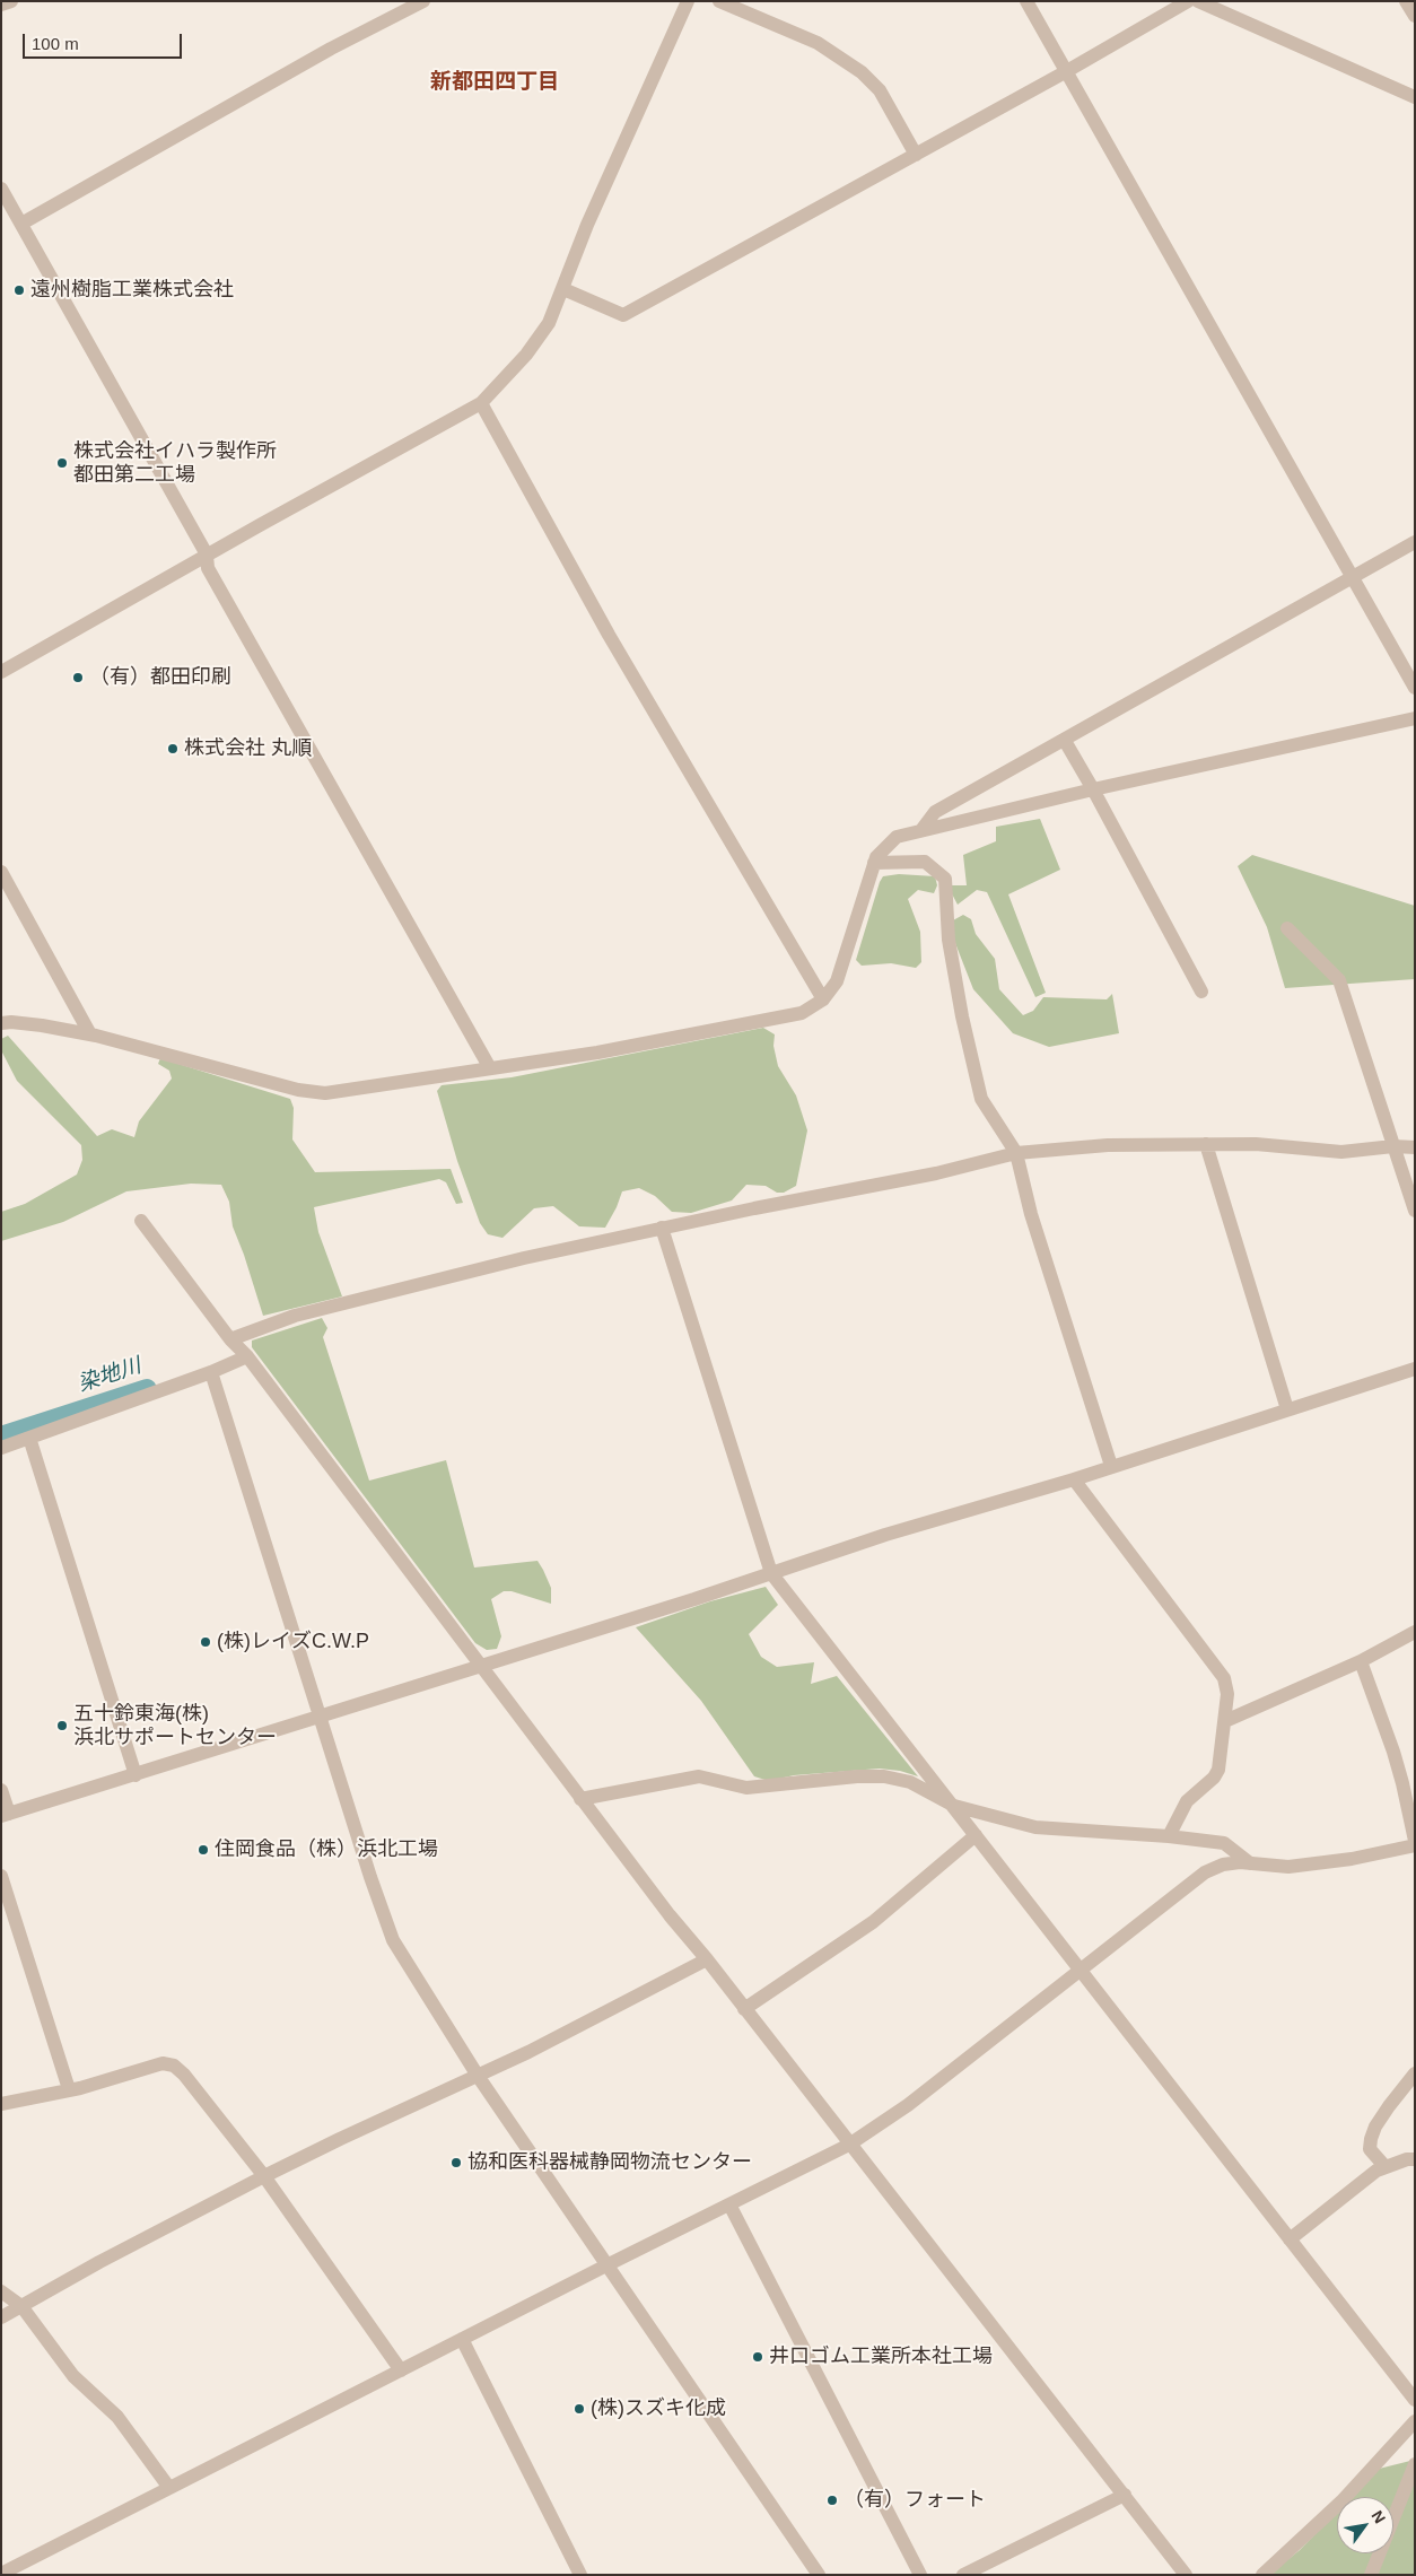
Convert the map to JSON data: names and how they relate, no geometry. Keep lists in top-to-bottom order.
{
  "districts": ["新都田四丁目"],
  "water": ["染地川"],
  "places": [
    "遠州樹脂工業株式会社",
    "株式会社イハラ製作所 都田第二工場",
    "（有）都田印刷",
    "株式会社 丸順",
    "(株)レイズC.W.P",
    "五十鈴東海(株) 浜北サポートセンター",
    "住岡食品（株）浜北工場",
    "協和医科器械静岡物流センター",
    "井口ゴム工業所本社工場",
    "(株)スズキ化成",
    "（有）フォート"
  ],
  "scale_bar": "100 m",
  "north": "top right"
}
